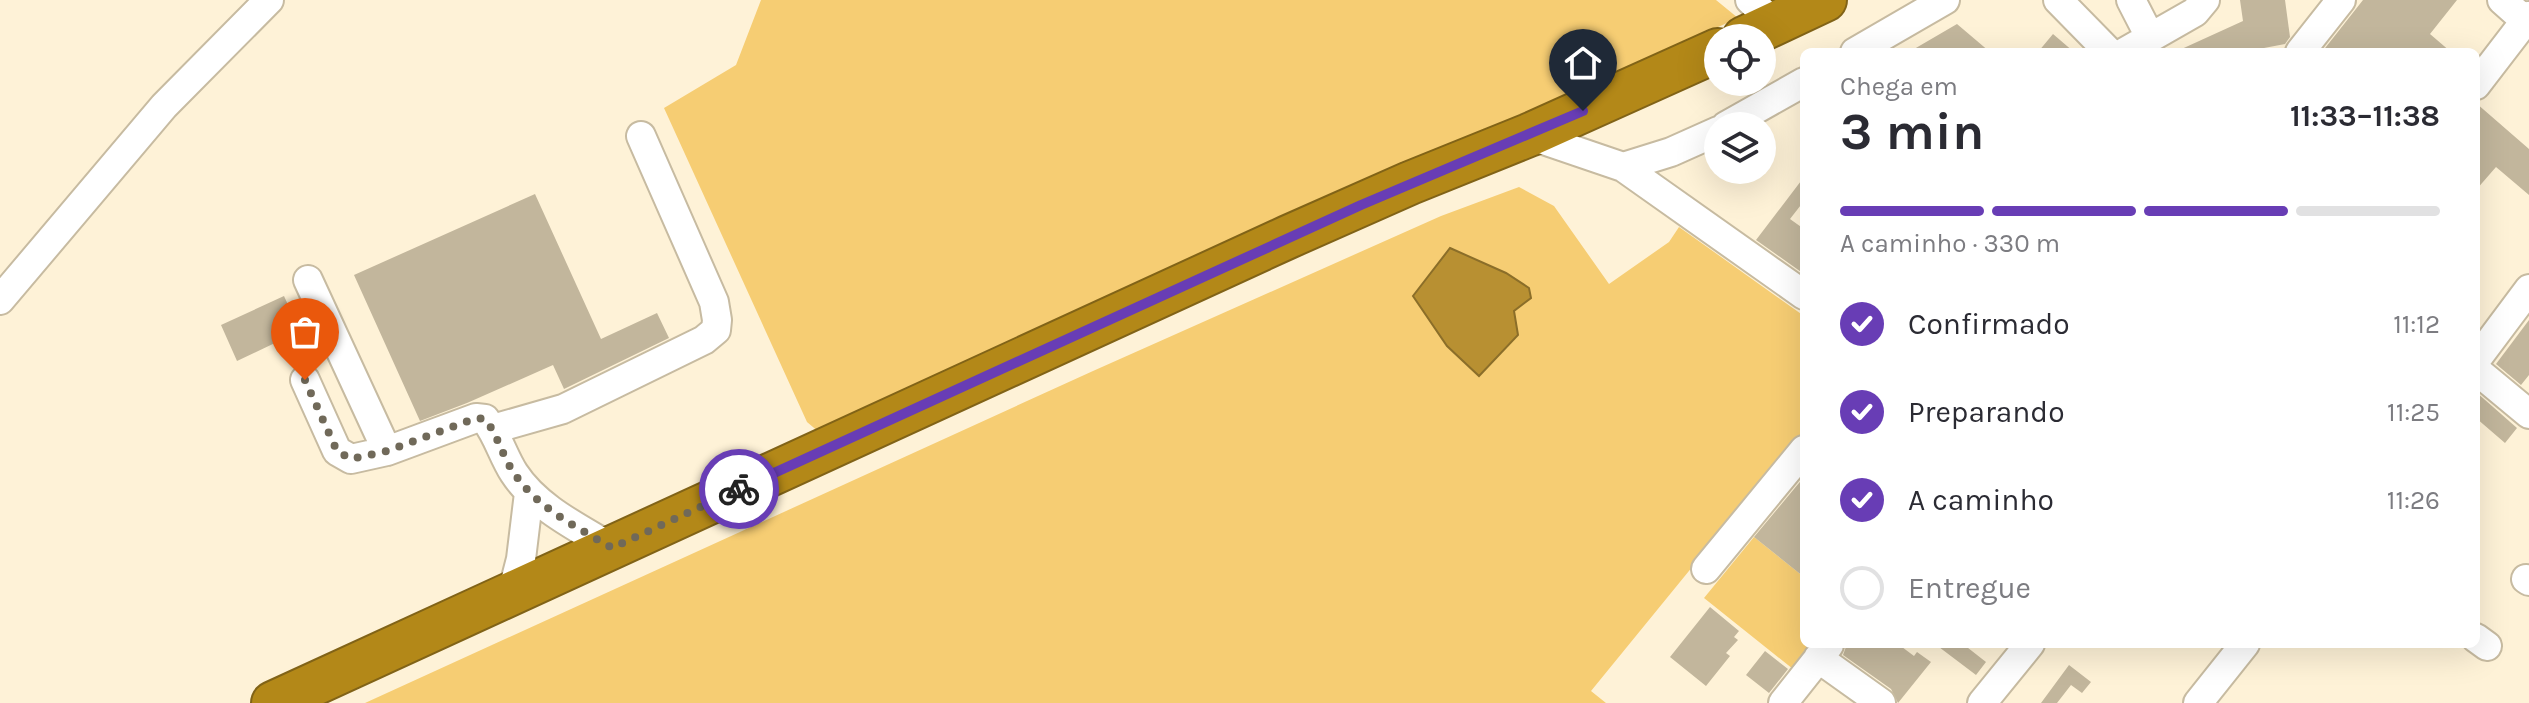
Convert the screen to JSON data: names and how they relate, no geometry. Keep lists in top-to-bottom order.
{
  "page": {
    "heading": ["3 min", "Chega em", "11:33–11:38"],
    "bar": "A caminho · 330 m",
    "list": [
      ["Confirmado", "11:12"],
      ["Preparando", "11:25"],
      ["A caminho", "11:26"],
      "Entregue"
    ]
  }
}
